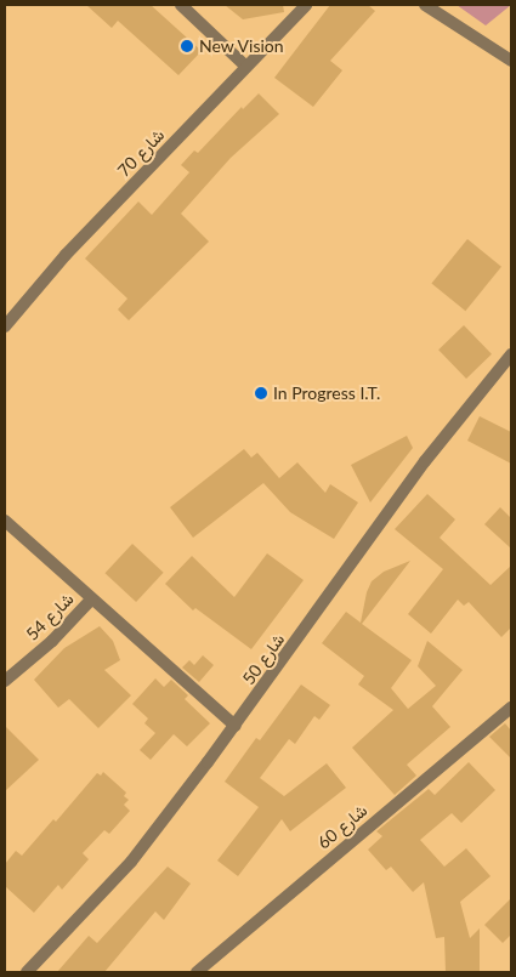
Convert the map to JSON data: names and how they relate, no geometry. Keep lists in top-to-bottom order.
{
  "streets": {
    "street": [
      "شارع 70",
      "شارع 54",
      "شارع 50",
      "شارع 60"
    ]
  },
  "places": ["New Vision", "In Progress I.T."]
}
